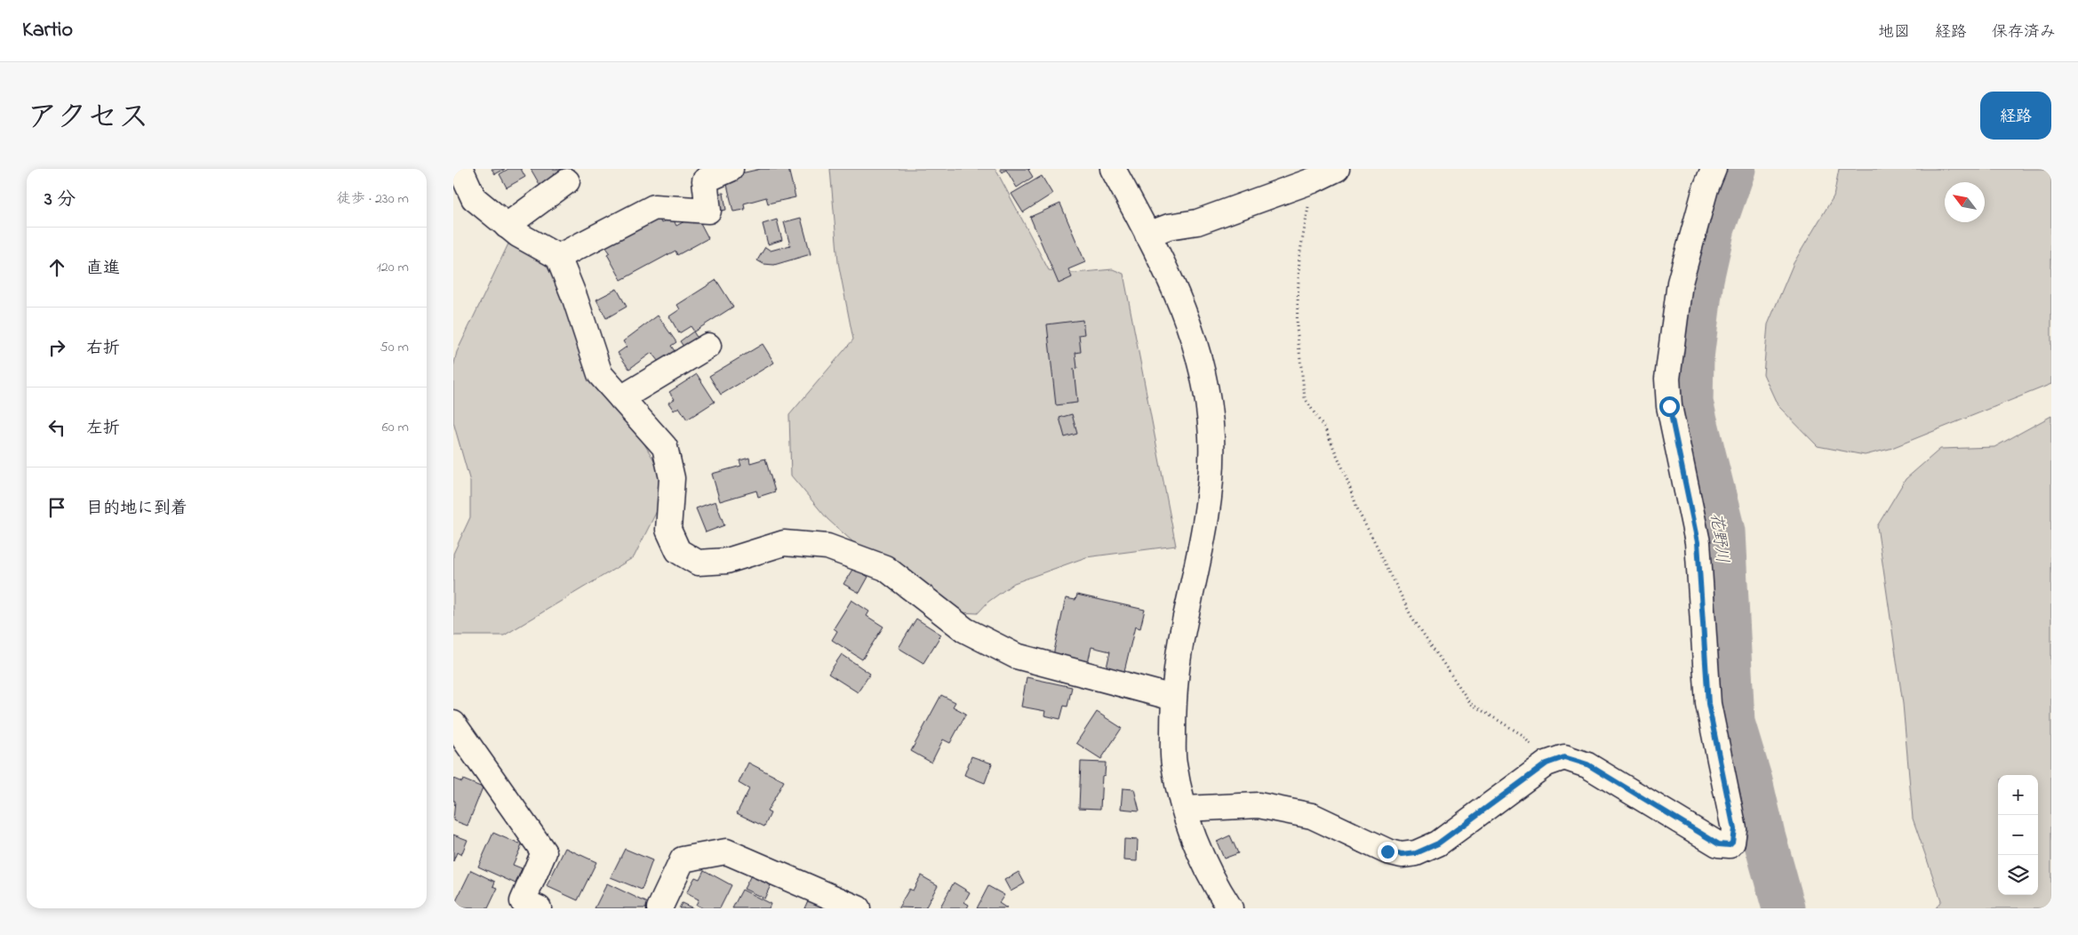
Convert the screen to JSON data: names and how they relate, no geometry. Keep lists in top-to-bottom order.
{
  "water": ["花野川"],
  "north": "top left",
  "page": {
    "header": "Kartio",
    "nav": ["地図", "経路", "保存済み"],
    "title": "アクセス",
    "buttons": "経路",
    "heading": ["3 分", "徒歩 · 230 m"],
    "list": [
      ["直進", "120 m"],
      ["右折", "50 m"],
      ["左折", "60 m"],
      "目的地に到着"
    ],
    "map_buttons": ["+", "−"]
  }
}
